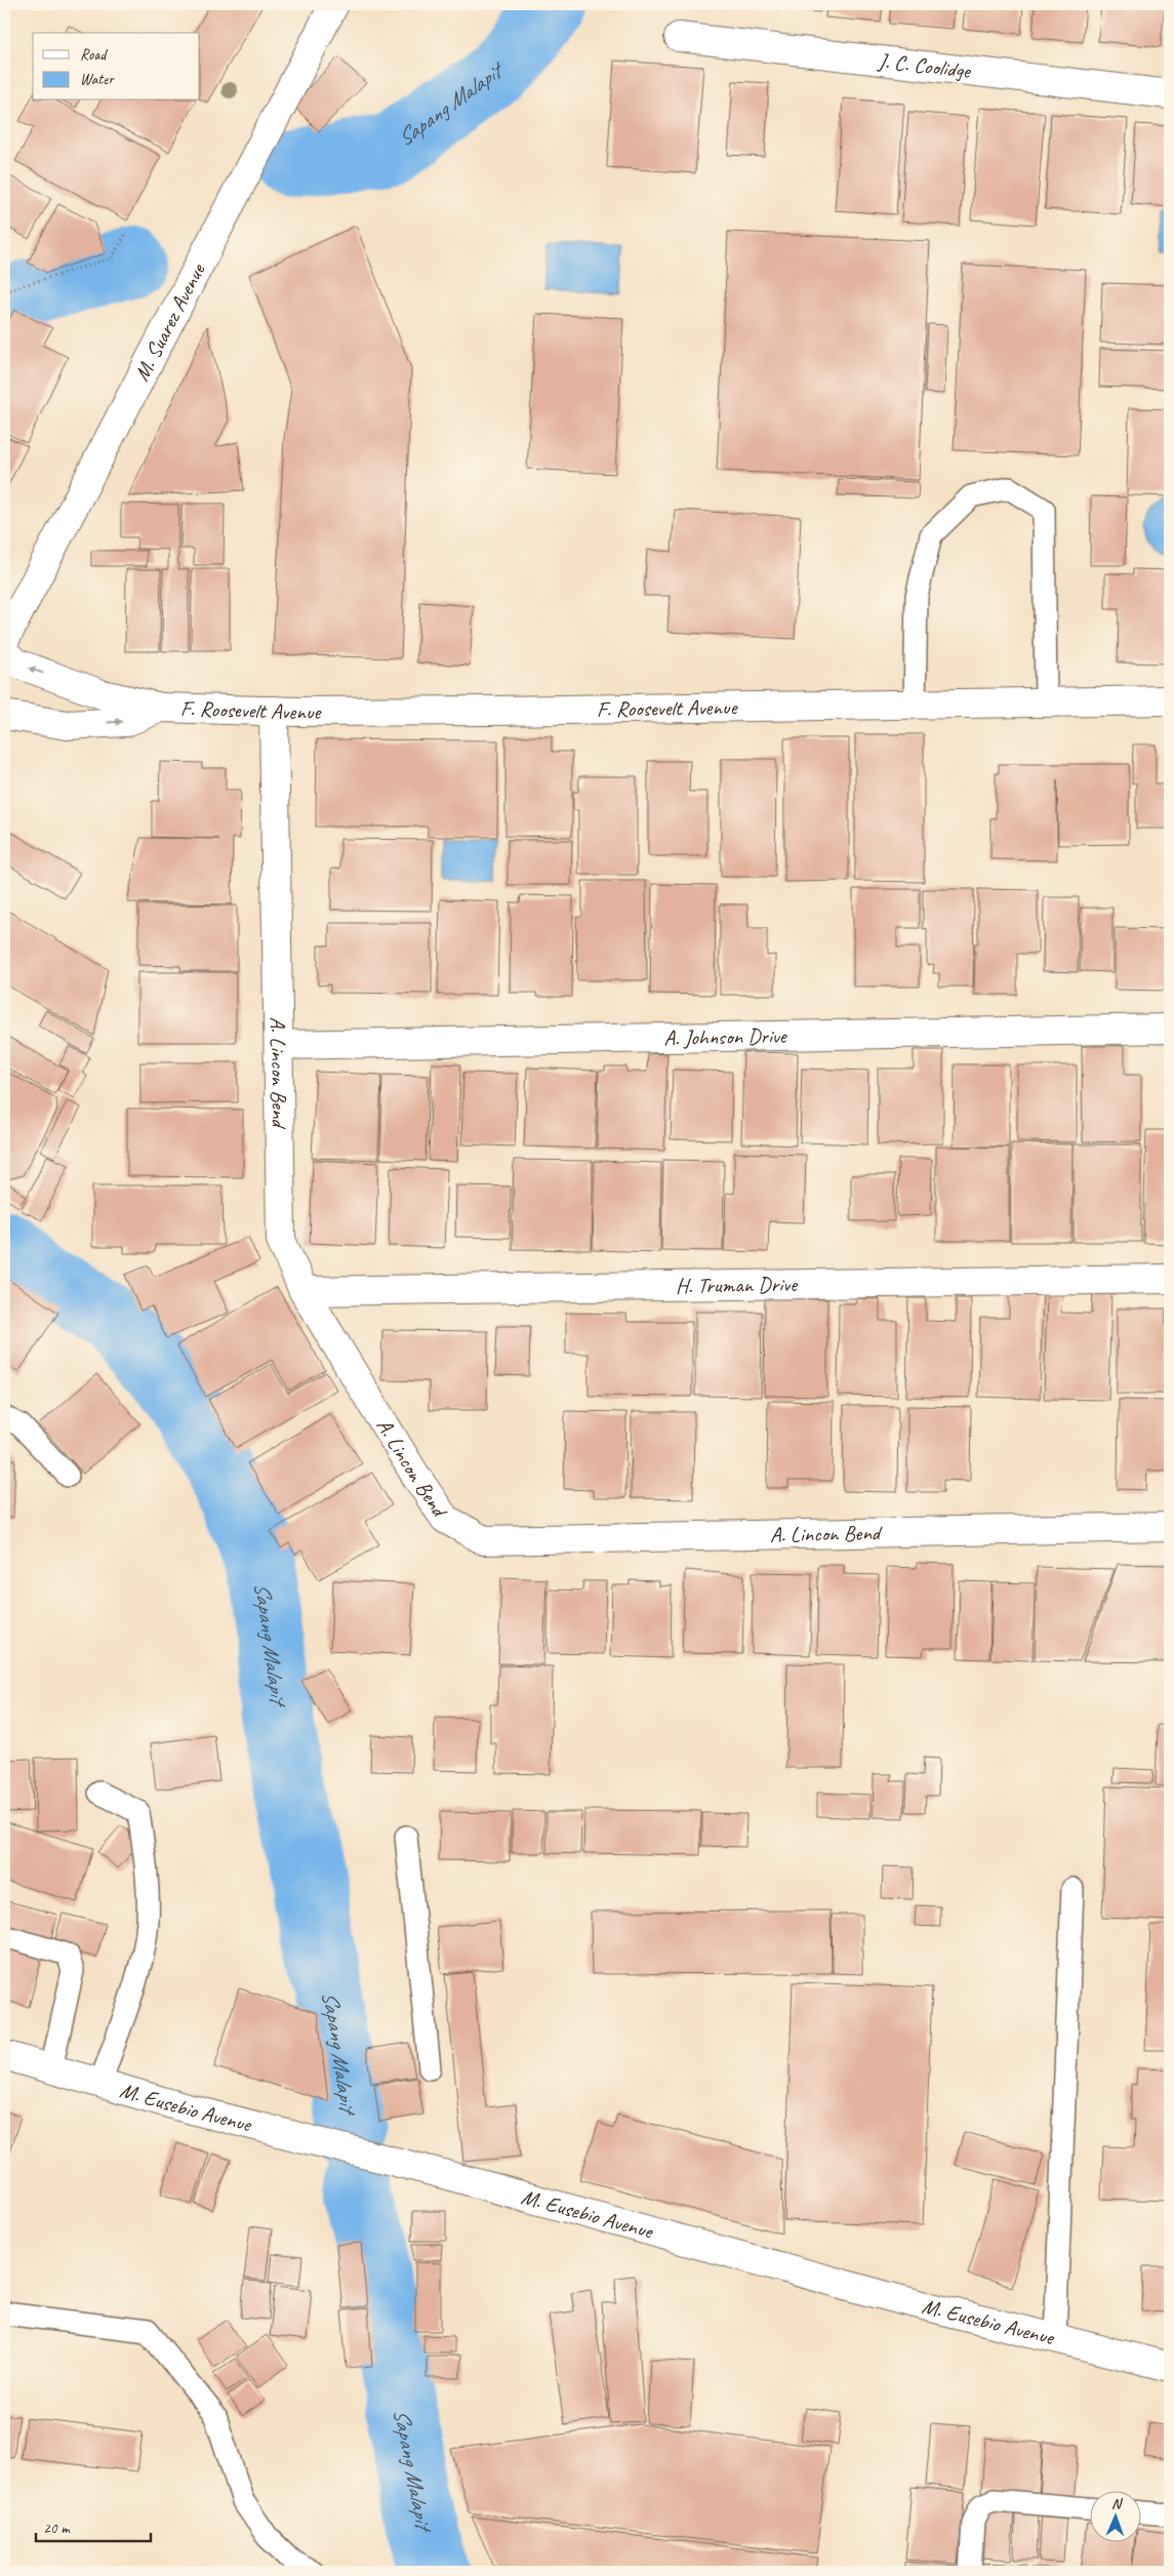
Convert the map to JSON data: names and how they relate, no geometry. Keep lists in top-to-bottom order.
{
  "streets": {
    "street": [
      "J. C. Coolidge",
      "M. Suarez Avenue",
      "F. Roosevelt Avenue",
      "A. Johnson Drive",
      "A. Lincon Bend",
      "H. Truman Drive",
      "M. Eusebio Avenue"
    ]
  },
  "crossings": [
    ["F. Roosevelt Avenue", "A. Lincon Bend"],
    ["A. Johnson Drive", "A. Lincon Bend"],
    ["A. Lincon Bend", "H. Truman Drive"]
  ],
  "water": ["Sapang Malapit"],
  "legend": ["Road", "Water"],
  "scale_bar": "20 m",
  "north": "top"
}
